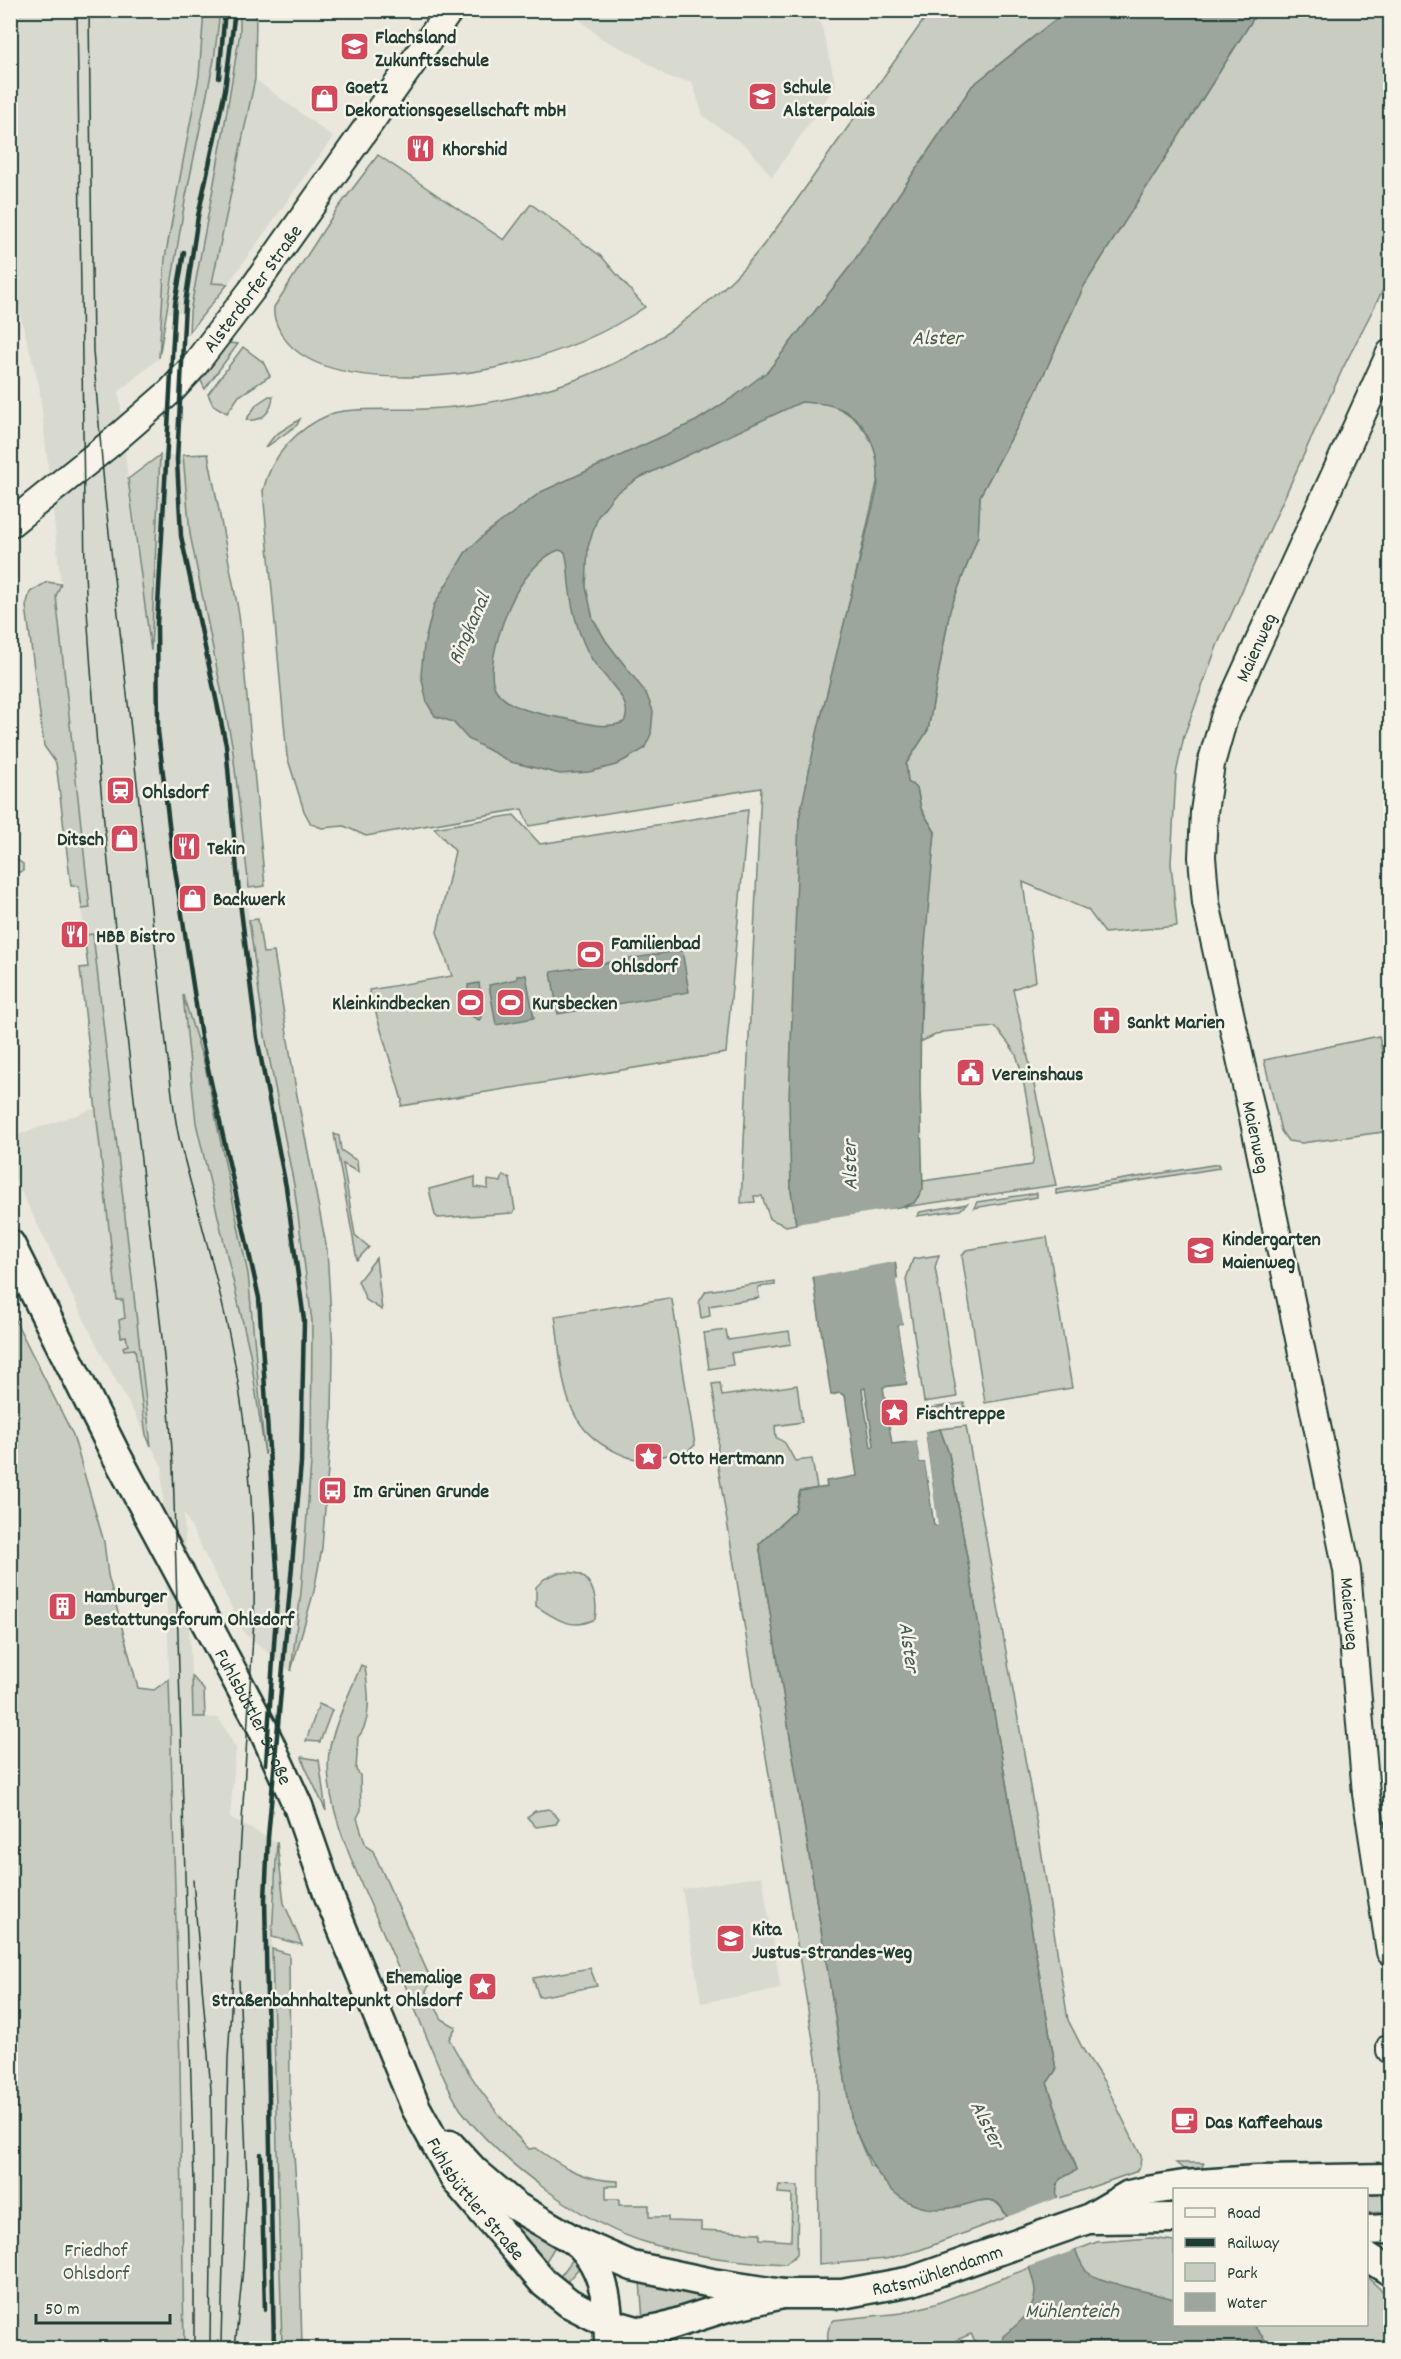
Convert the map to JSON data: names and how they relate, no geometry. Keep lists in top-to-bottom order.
{
  "streets": {
    "main road": ["Fuhlsbüttler Straße", "Ratsmühlendamm"],
    "street": ["Alsterdorfer Straße", "Maienweg"]
  },
  "crossings": [
    ["Fuhlsbüttler Straße", "Ratsmühlendamm"]
  ],
  "water": ["Alster", "Ringkanal", "Mühlenteich"],
  "parks": ["Friedhof Ohlsdorf"],
  "places": {
    "school or university": [
      "Flachsland Zukunftsschule",
      "Schule Alsterpalais",
      "Kindergarten Maienweg",
      "Kita Justus-Strandes-Weg"
    ],
    "shop": ["Goetz Dekorationsgesellschaft mbH", "Ditsch", "Backwerk"],
    "restaurant": ["Khorshid", "Tekin", "HBB Bistro"],
    "station": ["Ohlsdorf"],
    "sports": ["Familienbad Ohlsdorf", "Kleinkindbecken", "Kursbecken"],
    "church": ["Sankt Marien"],
    "public building": ["Vereinshaus"],
    "place": ["Fischtreppe", "Otto Hertmann", "Ehemalige Straßenbahnhaltepunkt Ohlsdorf"],
    "bus stop": ["Im Grünen Grunde"],
    "building": ["Hamburger Bestattungsforum Ohlsdorf"],
    "cafe": ["Das Kaffeehaus"]
  },
  "legend": [
    "Road",
    "Railway",
    "Park",
    "Water"
  ],
  "scale_bar": "50 m"
}
